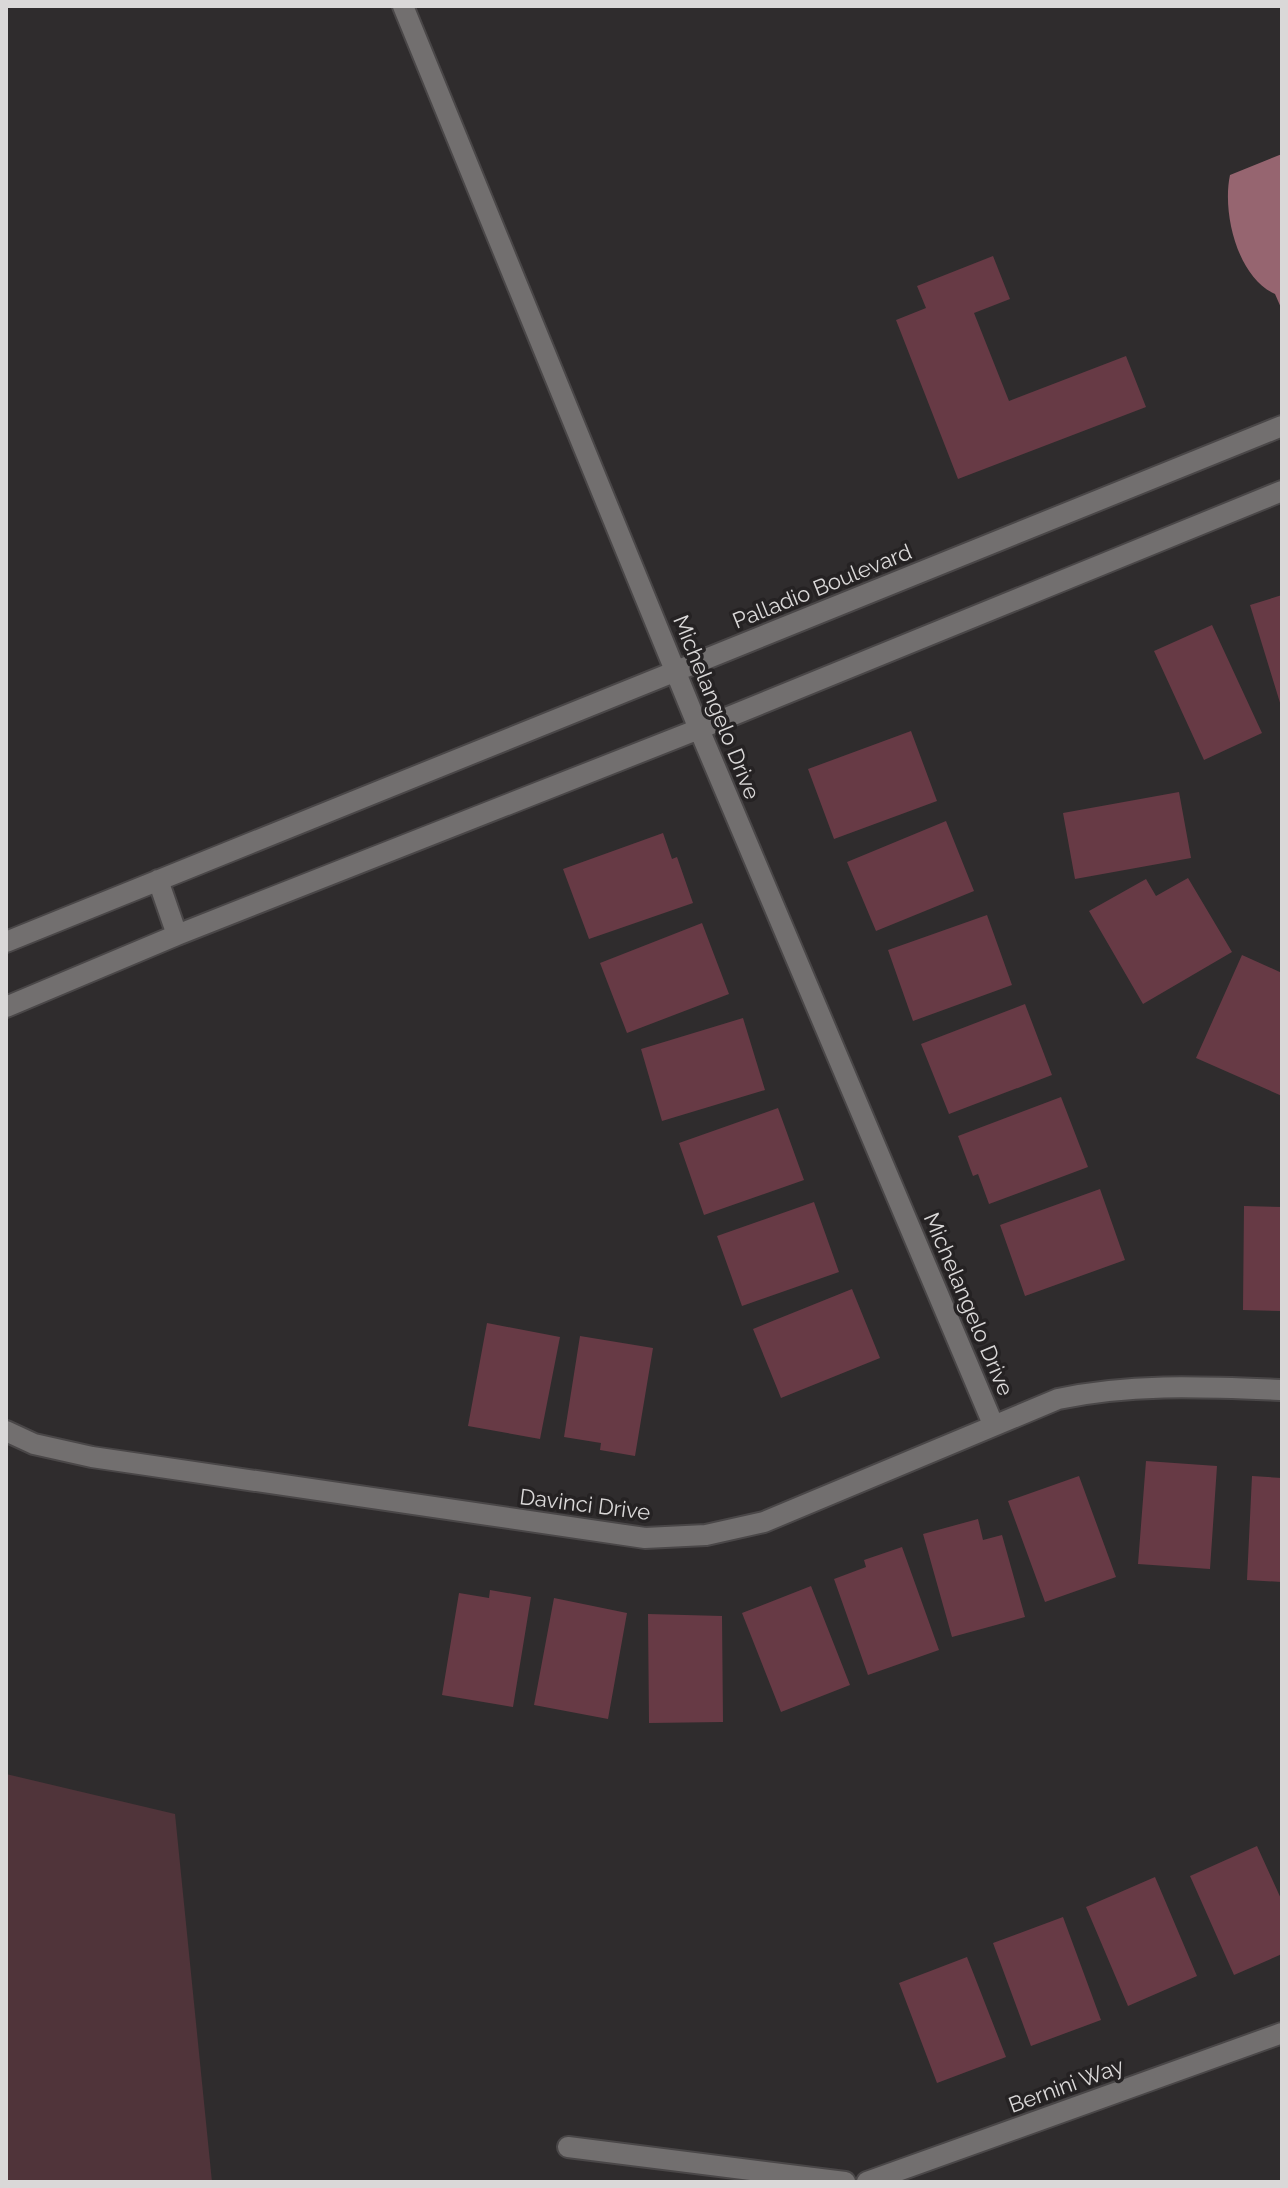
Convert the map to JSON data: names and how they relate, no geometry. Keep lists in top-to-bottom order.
{
  "streets": {
    "street": [
      "Palladio Boulevard",
      "Michelangelo Drive",
      "Davinci Drive",
      "Bernini Way"
    ]
  },
  "crossings": [
    ["Palladio Boulevard", "Michelangelo Drive"],
    ["Michelangelo Drive", "Davinci Drive"]
  ]
}
